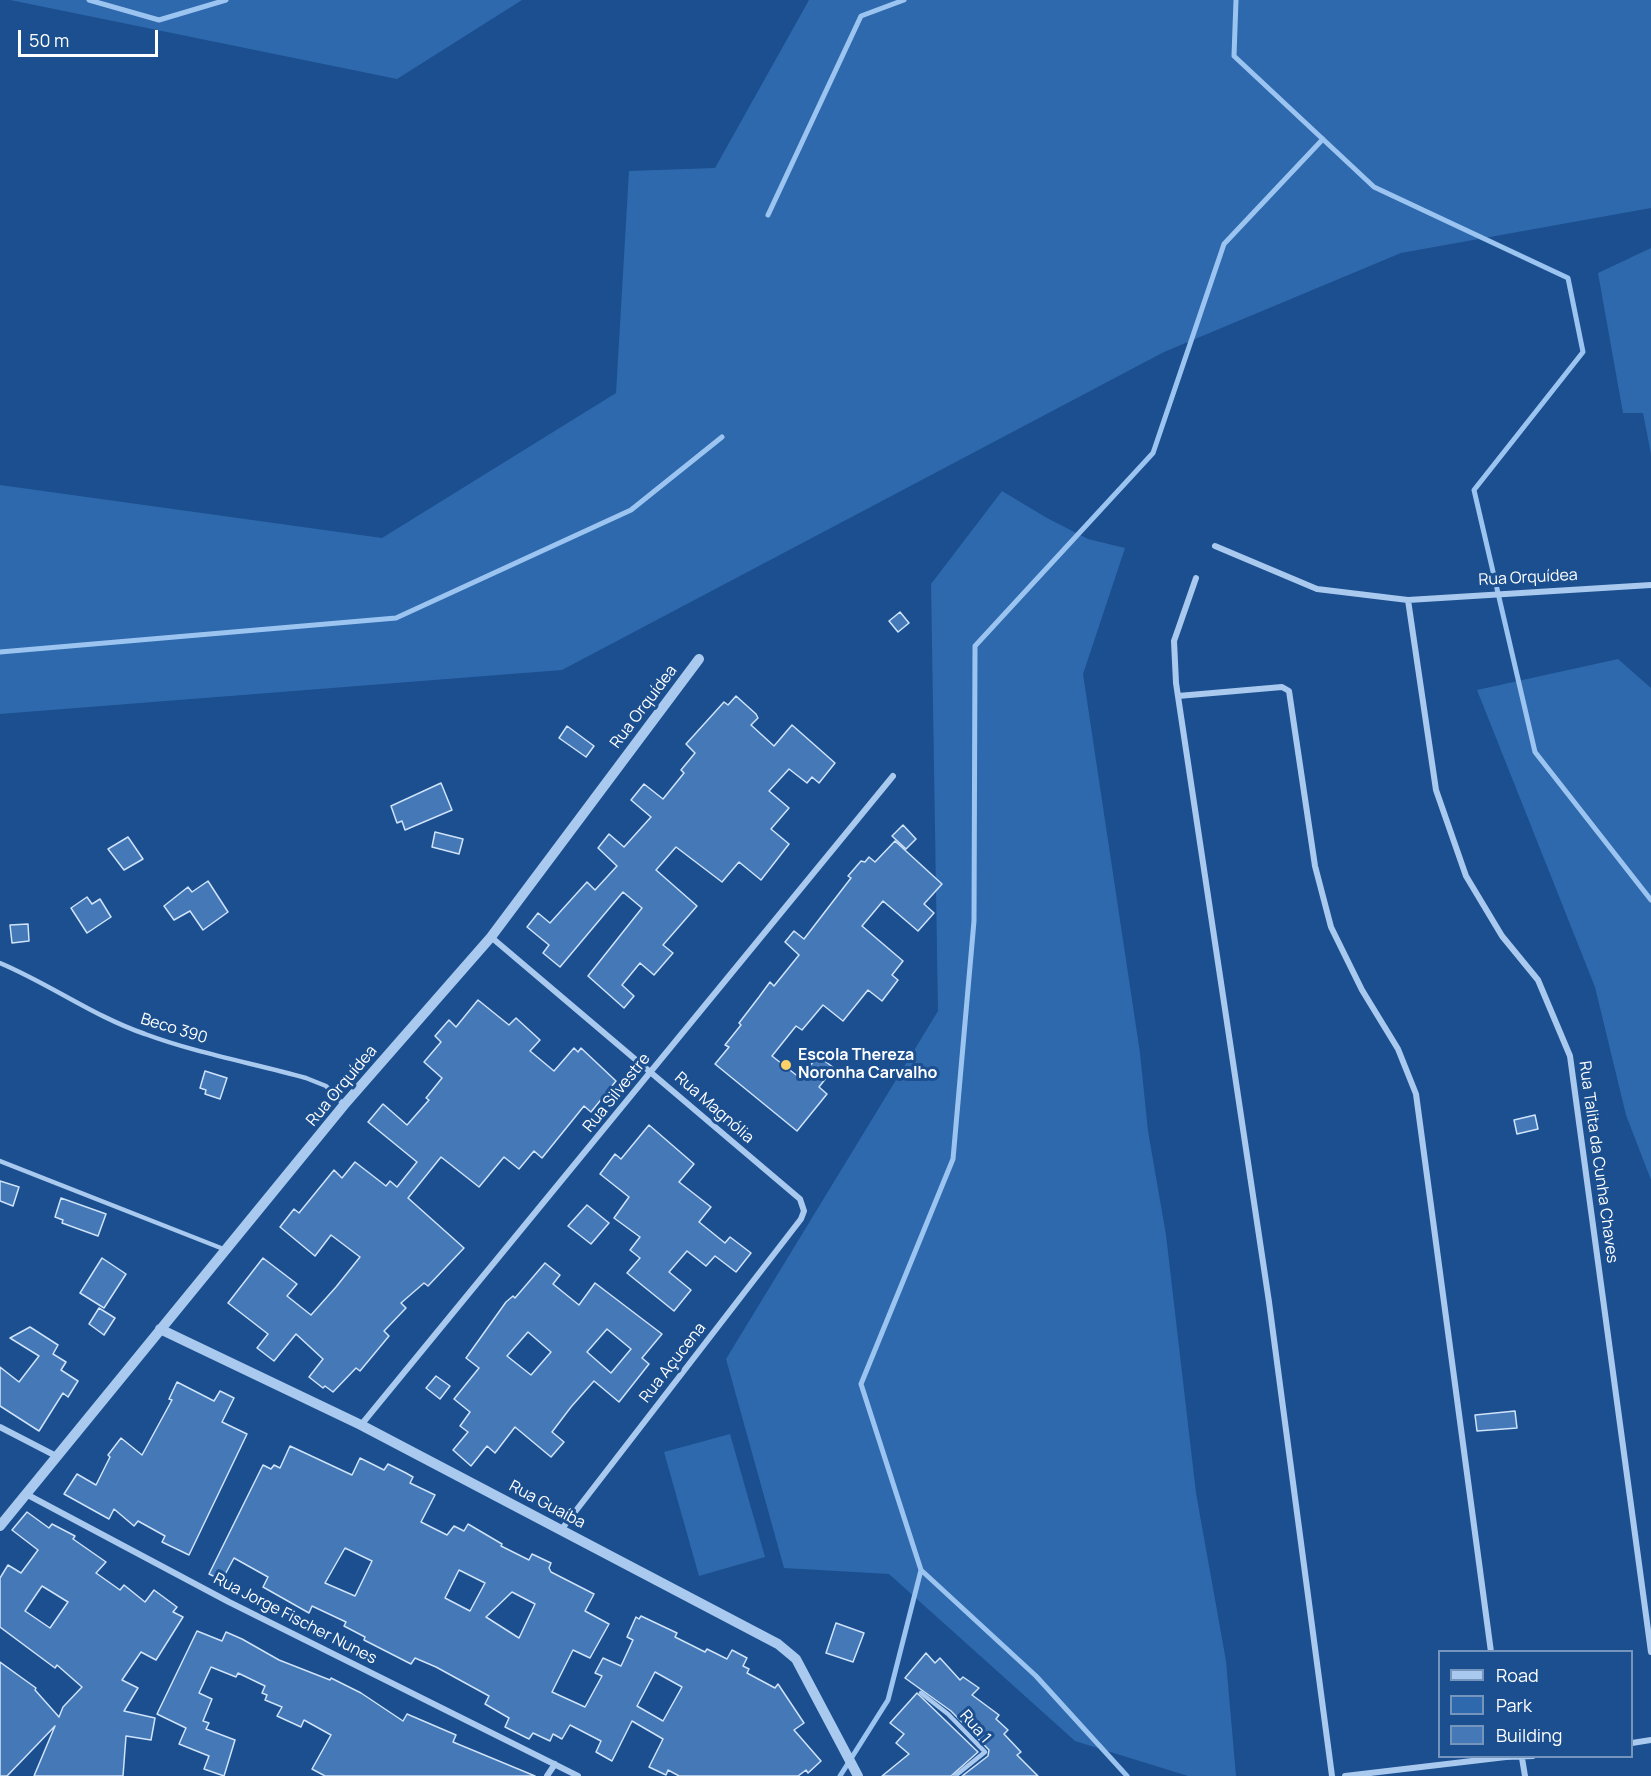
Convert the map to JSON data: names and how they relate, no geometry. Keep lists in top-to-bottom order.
{
  "streets": {
    "street": [
      "Rua Orquídea",
      "Rua Silvestre",
      "Rua Magnólia",
      "Rua Talita da Cunha Chaves",
      "Rua Açucena",
      "Rua Guaíba",
      "Rua Jorge Fischer Nunes"
    ],
    "lane": ["Beco 390", "Rua 1"]
  },
  "crossings": [
    ["Rua Orquídea", "Beco 390"],
    ["Rua Orquídea", "Rua Magnólia"],
    ["Rua Orquídea", "Rua Talita da Cunha Chaves"],
    ["Rua Orquídea", "Rua Guaíba"],
    ["Rua Orquídea", "Rua Jorge Fischer Nunes"],
    ["Rua Silvestre", "Rua Magnólia"],
    ["Rua Silvestre", "Rua Guaíba"],
    ["Rua Magnólia", "Rua Açucena"],
    ["Rua Açucena", "Rua Guaíba"]
  ],
  "places": ["Escola Thereza Noronha Carvalho"],
  "legend": ["Road", "Park", "Building"],
  "scale_bar": "50 m"
}
